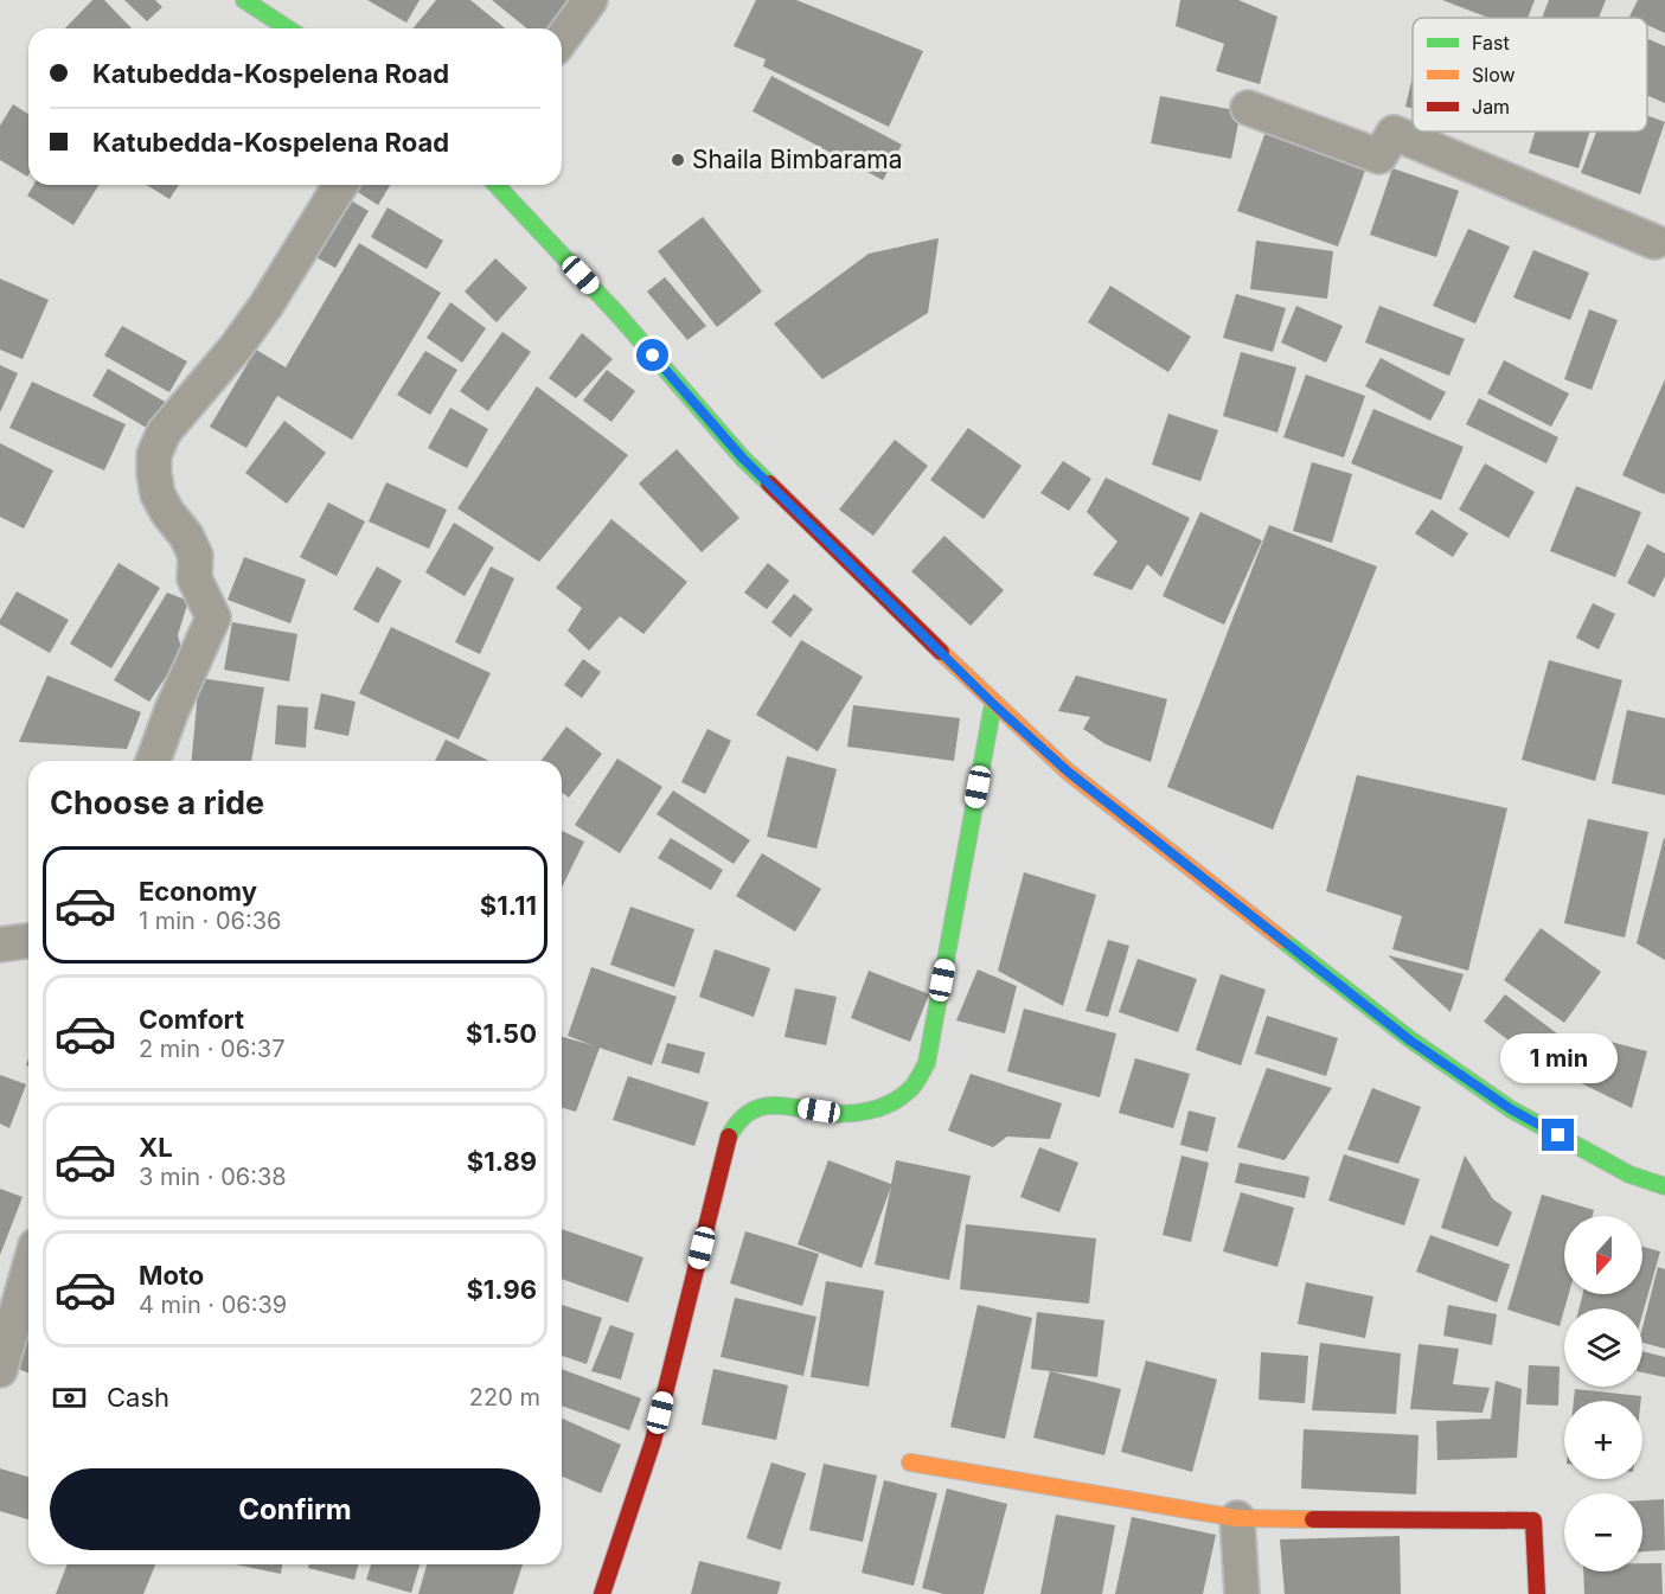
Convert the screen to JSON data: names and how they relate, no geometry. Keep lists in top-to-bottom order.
{
  "places": ["Shaila Bimbarama"],
  "legend": ["Fast", "Slow", "Jam"],
  "north": "bottom",
  "page": {
    "banner": ["Katubedda-Kospelena Road", "Katubedda-Kospelena Road"],
    "heading": "Choose a ride",
    "list": [
      {
        "name": "Economy",
        "note": "1 min · 06:36",
        "value": "$1.11"
      },
      {
        "name": "Comfort",
        "note": "2 min · 06:37",
        "value": "$1.50"
      },
      {
        "name": "XL",
        "note": "3 min · 06:38",
        "value": "$1.89"
      },
      {
        "name": "Moto",
        "note": "4 min · 06:39",
        "value": "$1.96"
      }
    ],
    "bubble": "1 min",
    "map_buttons": ["+", "−"],
    "pay": ["Cash", "220 m"],
    "buttons": "Confirm"
  }
}
